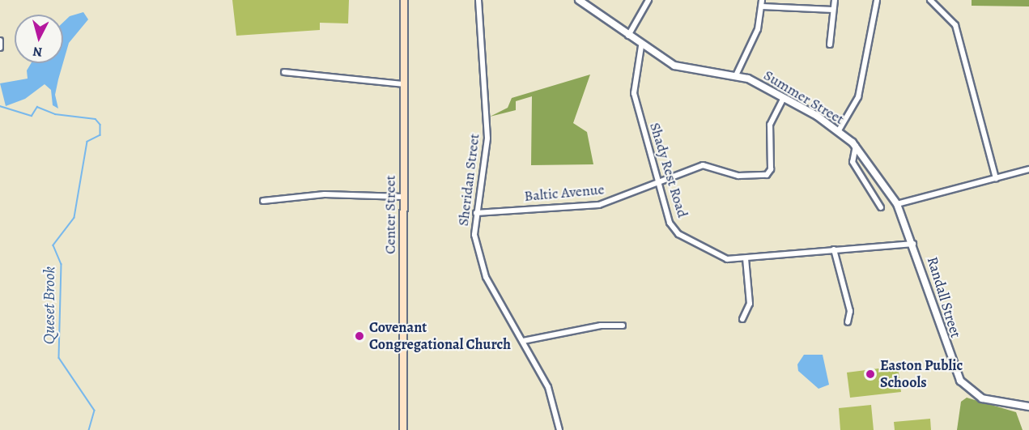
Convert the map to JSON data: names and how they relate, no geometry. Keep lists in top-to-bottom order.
{
  "streets": {
    "main road": ["Center Street"],
    "street": [
      "Summer Street",
      "Shady Rest Road",
      "Sheridan Street",
      "Baltic Avenue",
      "Randall Street"
    ]
  },
  "crossings": [
    ["Summer Street", "Shady Rest Road"],
    ["Summer Street", "Baltic Avenue"],
    ["Summer Street", "Randall Street"],
    ["Shady Rest Road", "Baltic Avenue"],
    ["Shady Rest Road", "Randall Street"],
    ["Sheridan Street", "Baltic Avenue"]
  ],
  "water": ["Queset Brook"],
  "places": ["Covenant Congregational Church", "Easton Public Schools"],
  "north": "bottom"
}
